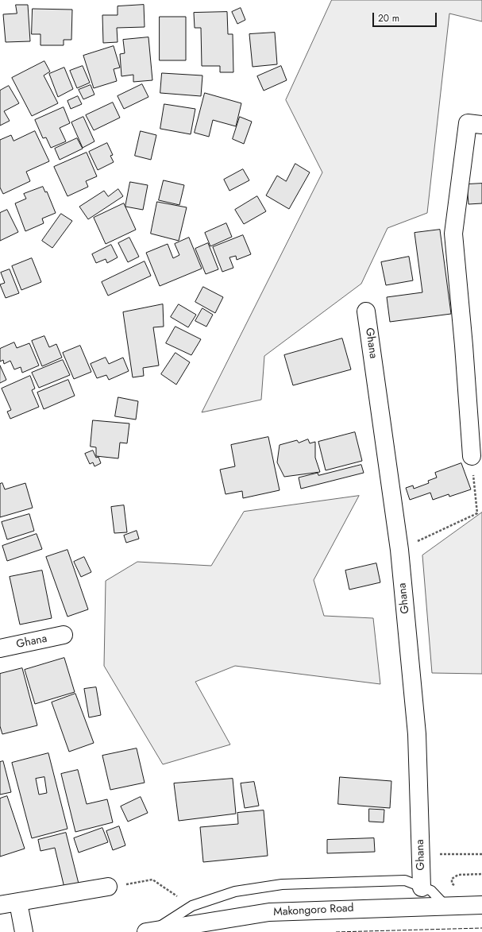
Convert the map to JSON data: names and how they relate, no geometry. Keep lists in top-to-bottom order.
{
  "streets": {
    "street": ["Ghana", "Makongoro Road"]
  },
  "scale_bar": "20 m"
}
